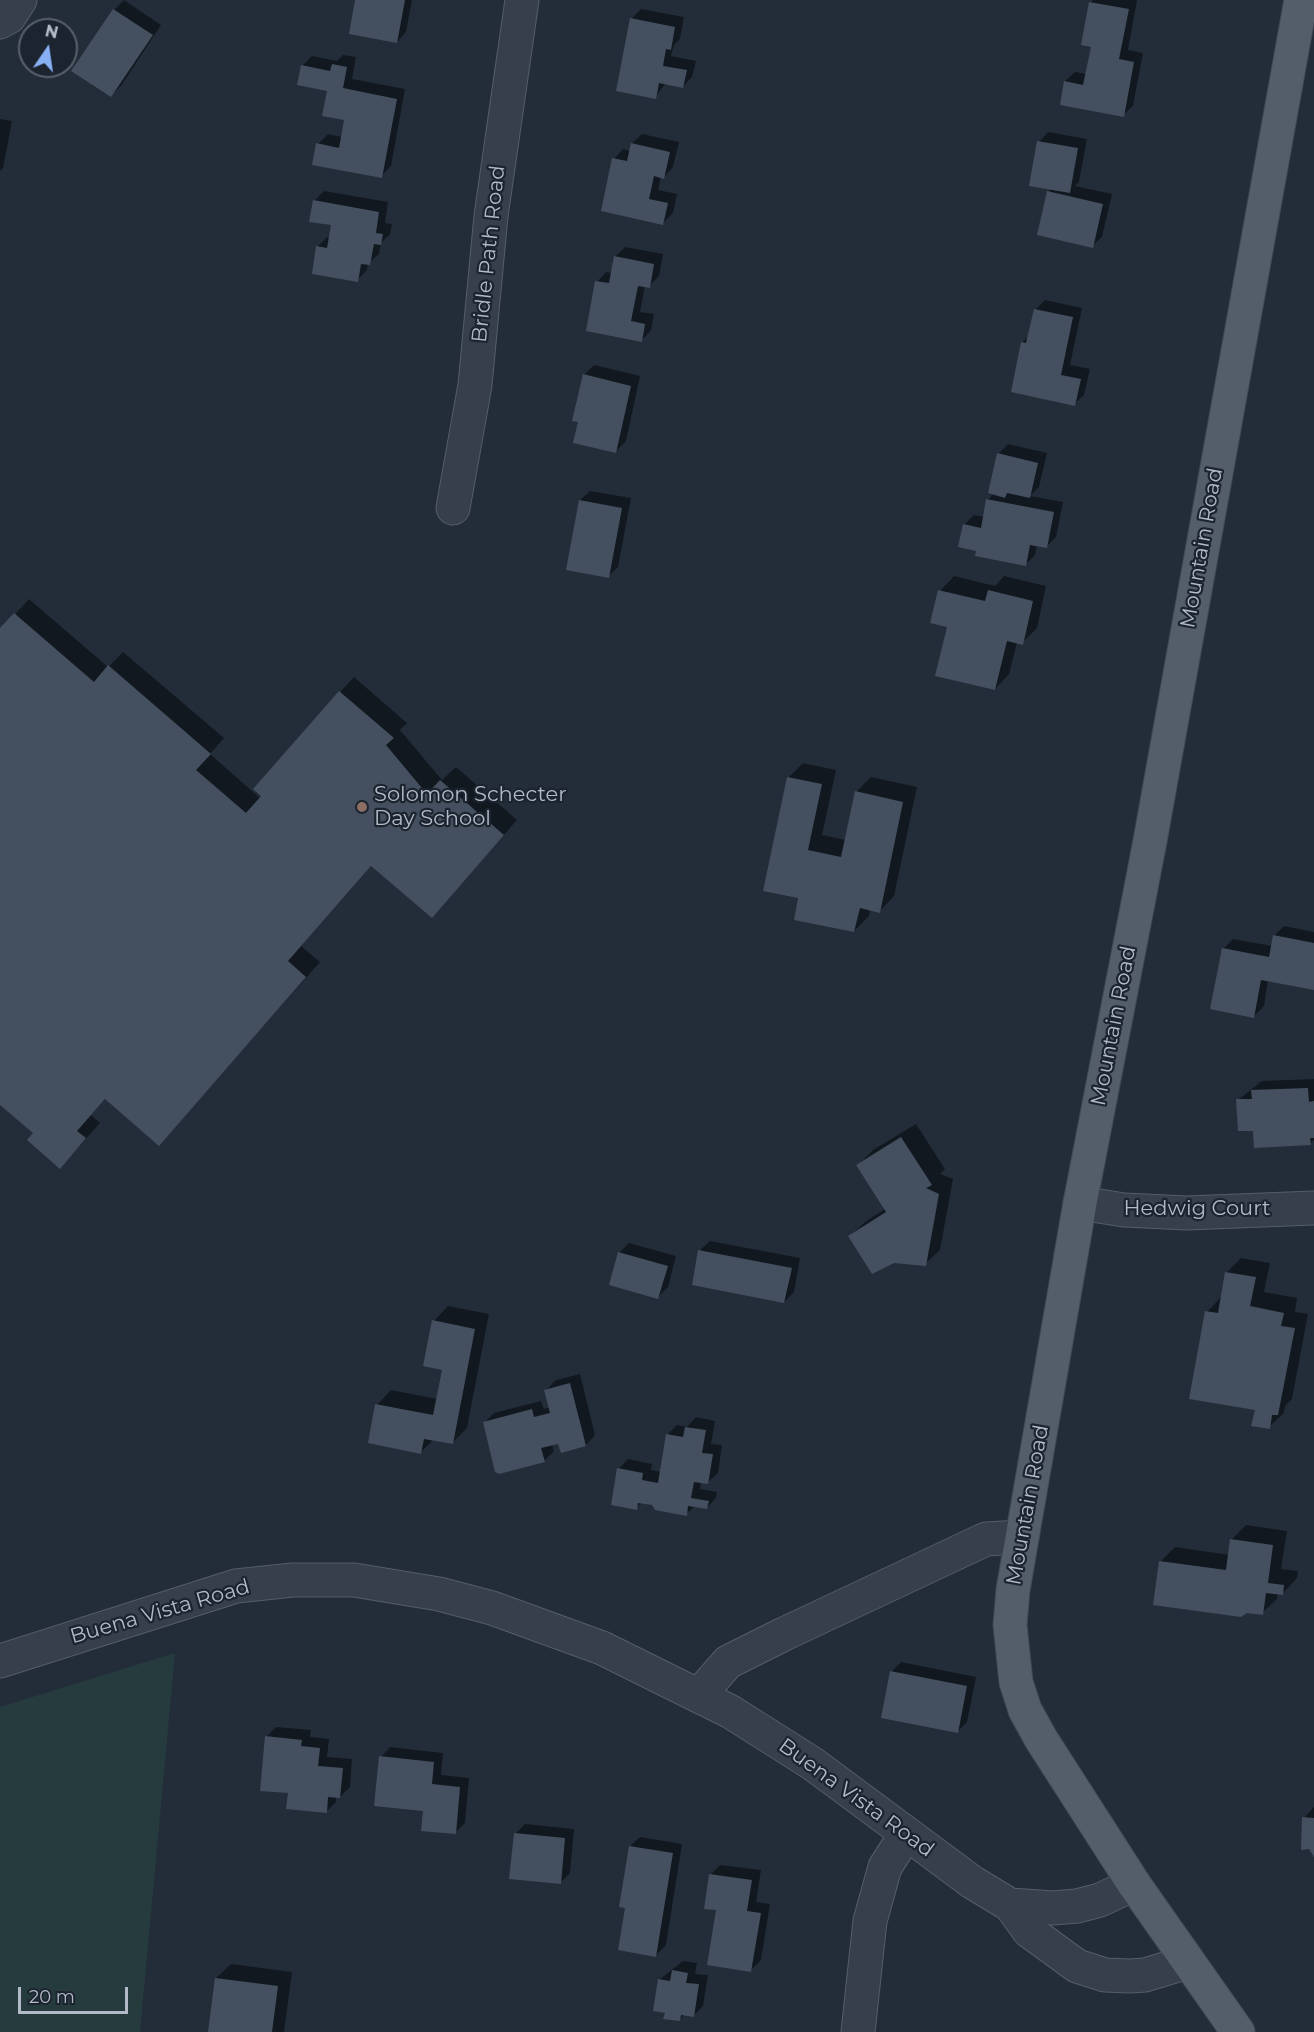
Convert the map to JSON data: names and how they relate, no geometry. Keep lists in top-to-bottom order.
{
  "streets": {
    "main road": ["Mountain Road"],
    "street": ["Bridle Path Road", "Hedwig Court", "Buena Vista Road"]
  },
  "crossings": [
    ["Mountain Road", "Hedwig Court"],
    ["Mountain Road", "Buena Vista Road"]
  ],
  "places": ["Solomon Schecter Day School"],
  "scale_bar": "20 m",
  "north": "top"
}
